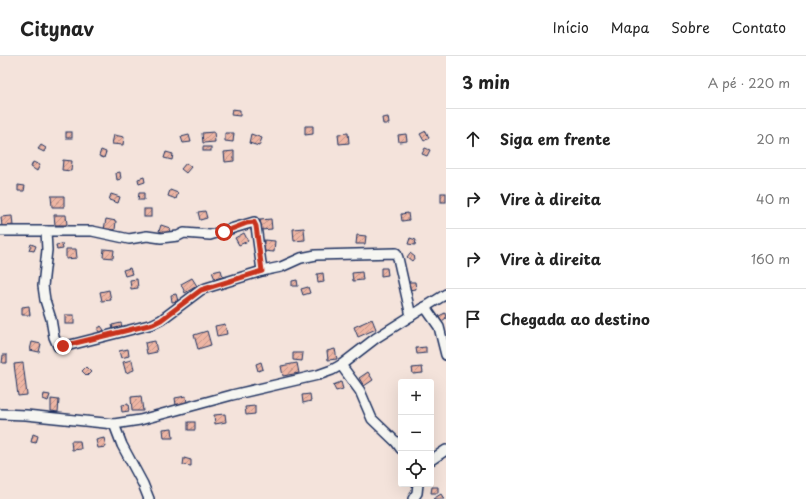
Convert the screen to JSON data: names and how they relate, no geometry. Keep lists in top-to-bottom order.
{
  "page": {
    "header": "Citynav",
    "nav": [
      "Início",
      "Mapa",
      "Sobre",
      "Contato"
    ],
    "heading": ["3 min", "A pé · 220 m"],
    "list": [
      ["Siga em frente", "20 m"],
      ["Vire à direita", "40 m"],
      ["Vire à direita", "160 m"],
      "Chegada ao destino"
    ],
    "map_buttons": ["+", "−"]
  }
}
